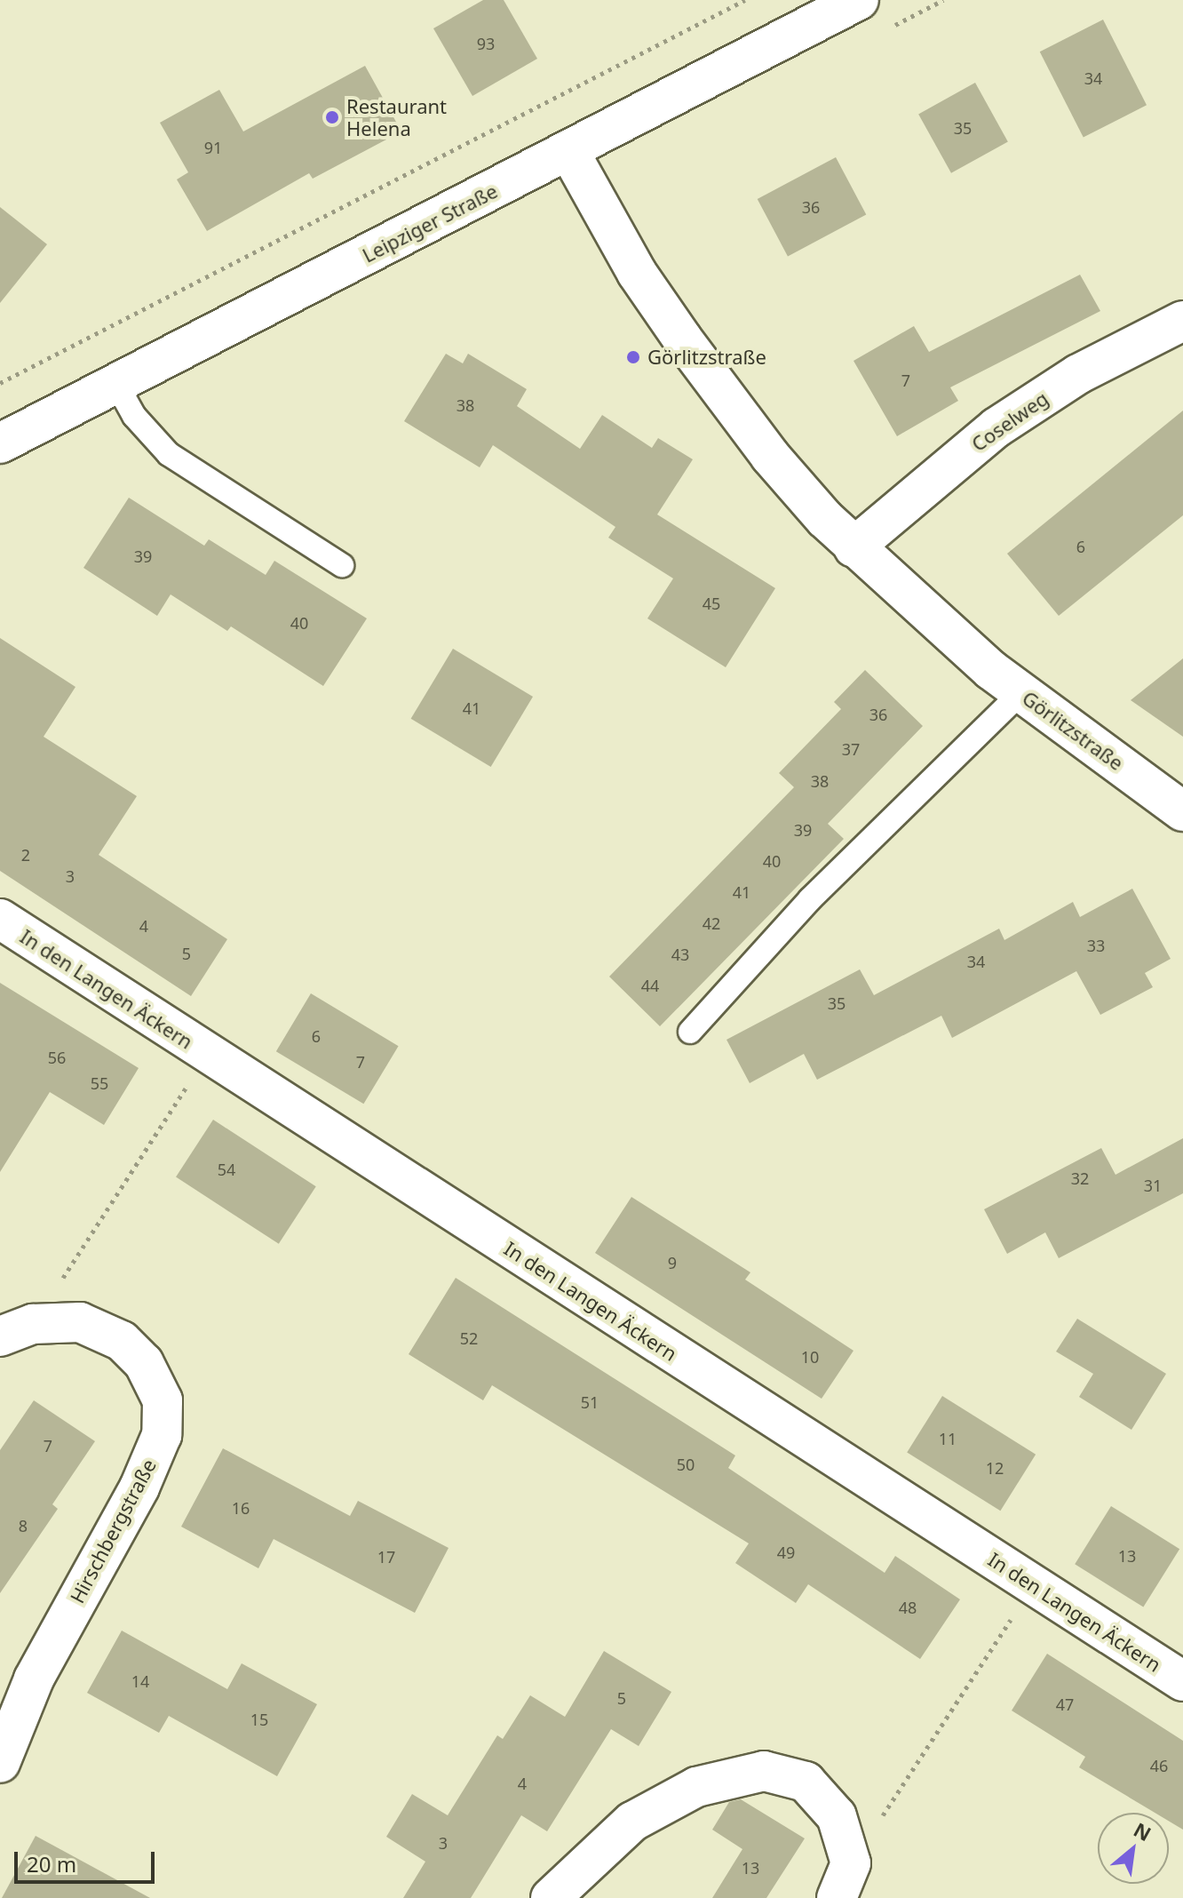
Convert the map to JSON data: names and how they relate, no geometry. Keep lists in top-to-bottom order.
{
  "streets": {
    "street": [
      "Leipziger Straße",
      "Coselweg",
      "Görlitzstraße",
      "In den Langen Äckern",
      "Hirschbergstraße"
    ]
  },
  "crossings": [
    ["Leipziger Straße", "Görlitzstraße"],
    ["Coselweg", "Görlitzstraße"]
  ],
  "places": ["Restaurant Helena", "Görlitzstraße"],
  "house_numbers": [
    "93",
    "34",
    "35",
    "91",
    "36",
    "7",
    "38",
    "6",
    "39",
    "45",
    "40",
    "41",
    "36",
    "37",
    "38",
    "39",
    "2",
    "40",
    "3",
    "41",
    "42",
    "4",
    "33",
    "5",
    "43",
    "34",
    "44",
    "35",
    "6",
    "56",
    "7",
    "55",
    "54",
    "32",
    "31",
    "9",
    "52",
    "10",
    "51",
    "11",
    "7",
    "50",
    "12",
    "16",
    "8",
    "49",
    "13",
    "17",
    "48",
    "14",
    "5",
    "47",
    "15",
    "46",
    "4",
    "3",
    "13"
  ],
  "scale_bar": "20 m",
  "north": "top right"
}
